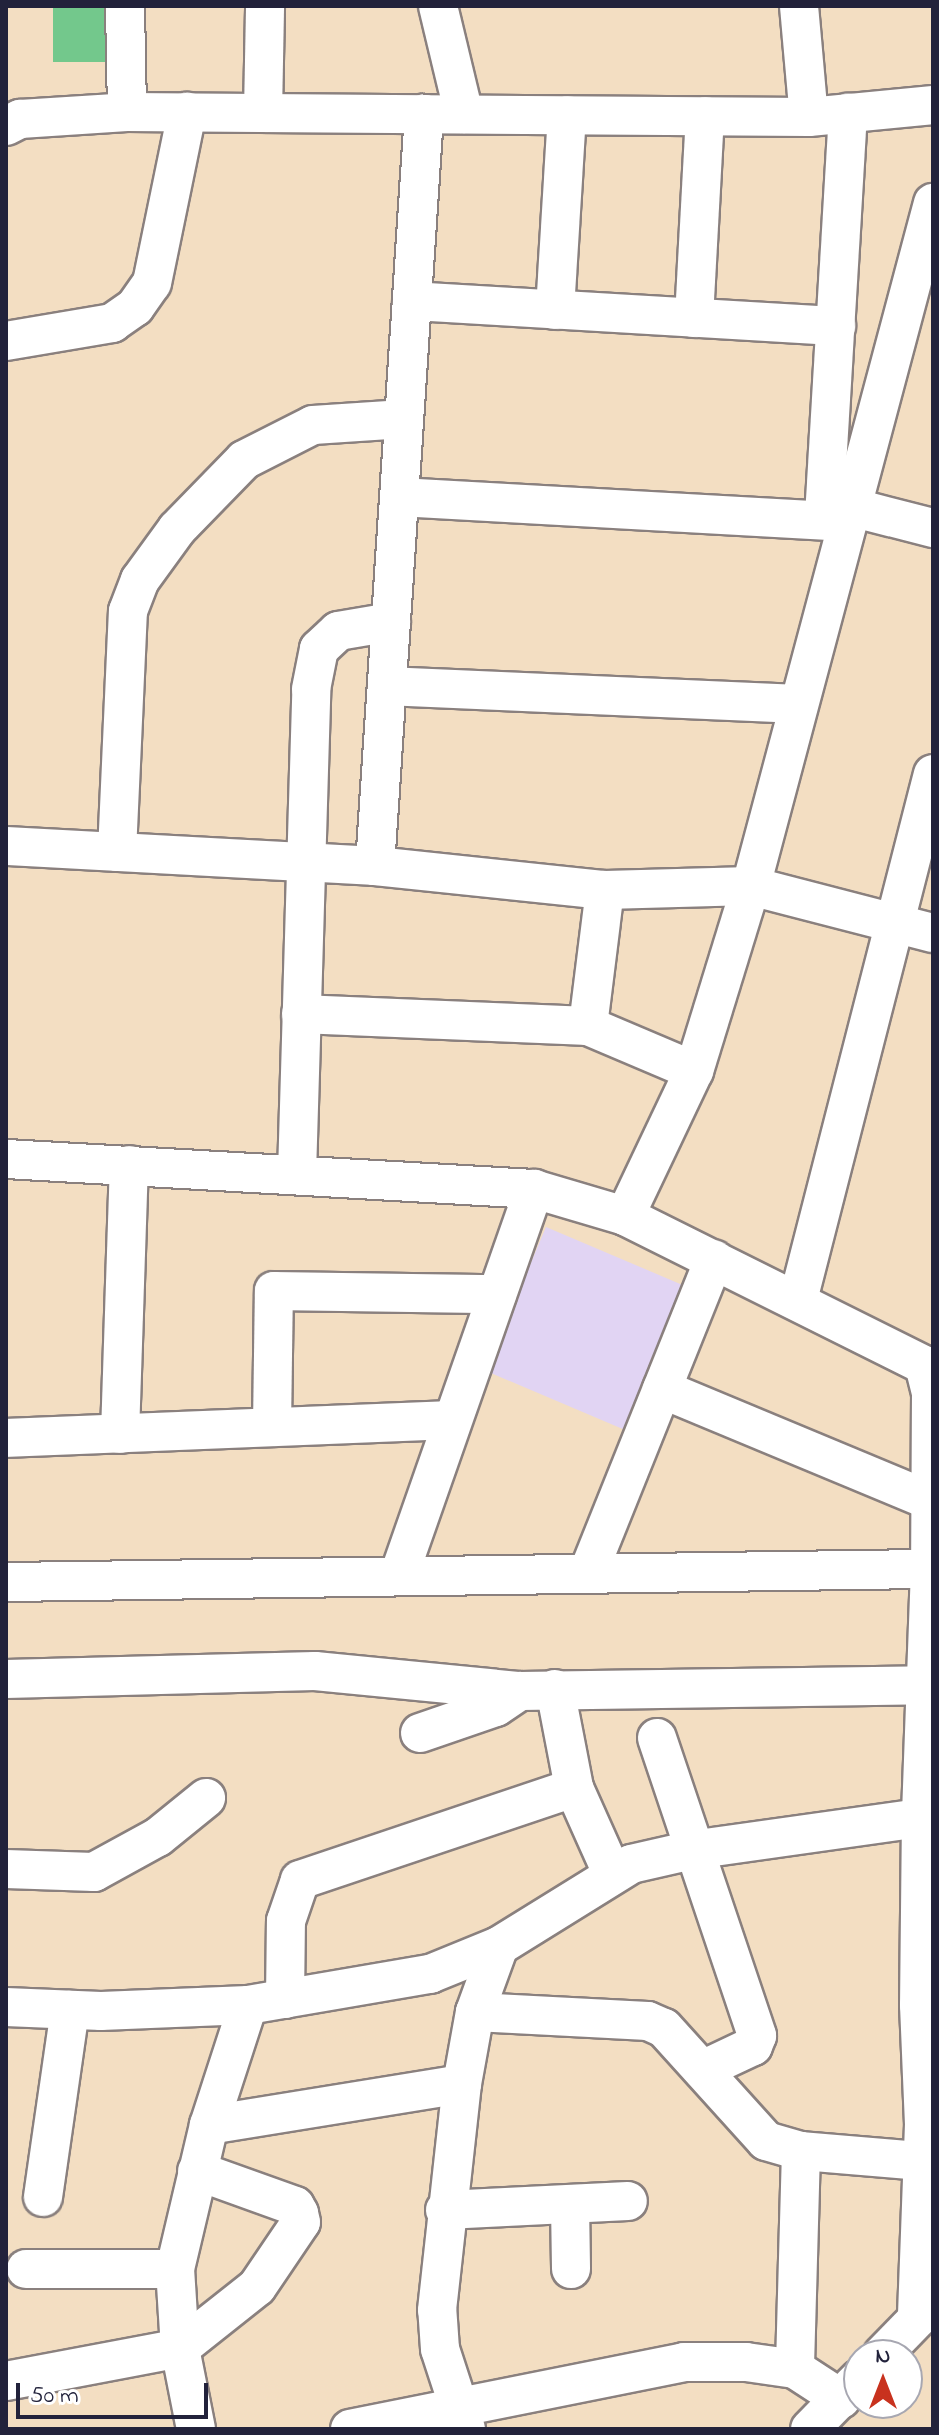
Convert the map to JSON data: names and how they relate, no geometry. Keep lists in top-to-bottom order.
{
  "scale_bar": "50 m",
  "north": "top"
}
